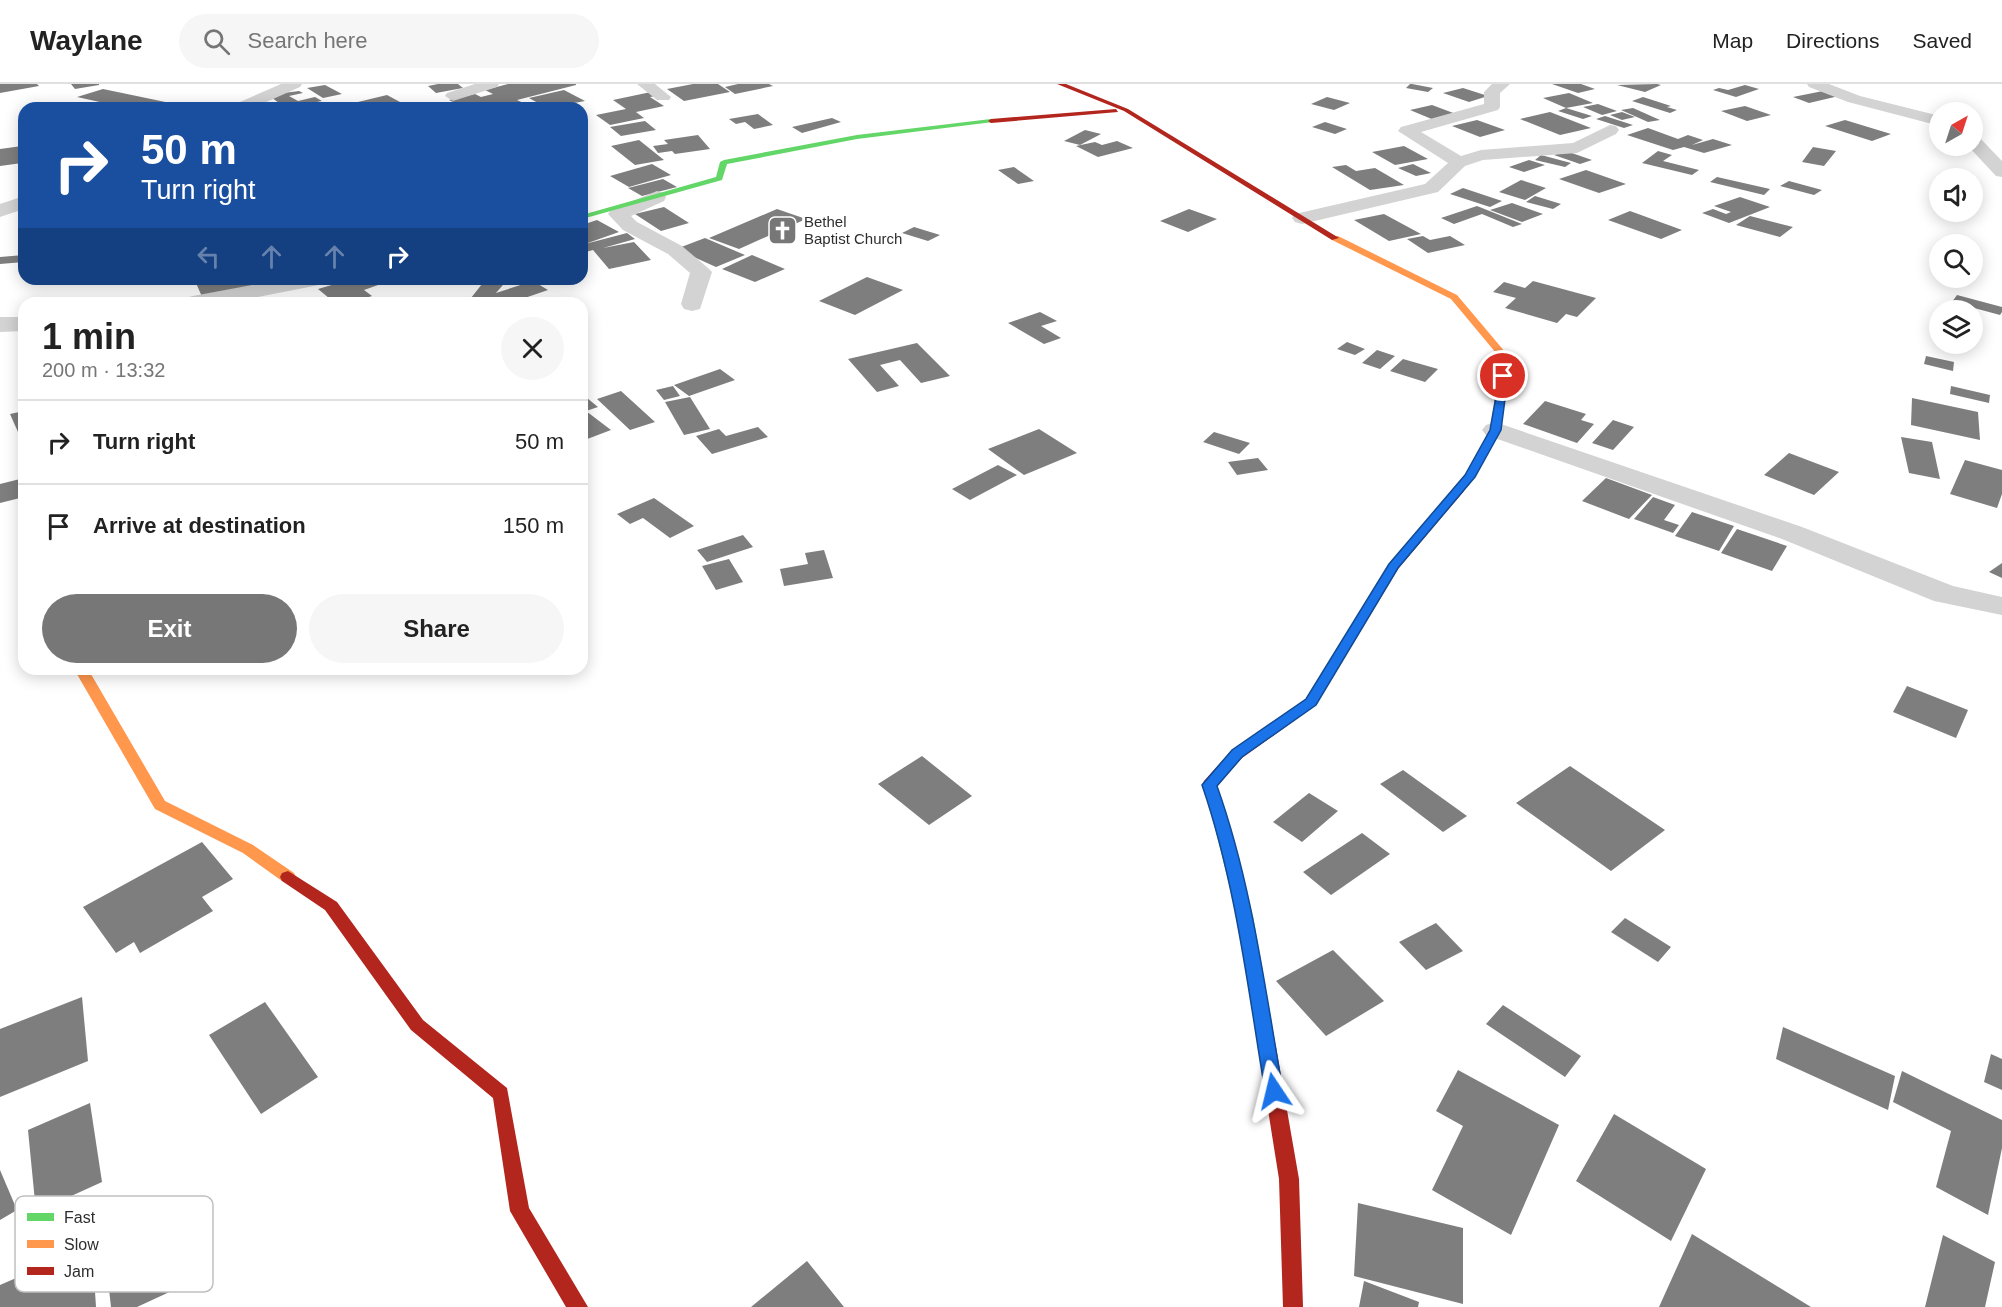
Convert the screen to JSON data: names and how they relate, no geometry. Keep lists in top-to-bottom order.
{
  "places": {
    "church": ["Bethel Baptist Church"]
  },
  "legend": ["Fast", "Slow", "Jam"],
  "north": "top right",
  "page": {
    "header": "Waylane",
    "search": "Search here",
    "nav": ["Map", "Directions", "Saved"],
    "turn": ["50 m", "Turn right"],
    "heading": ["1 min", "200 m · 13:32"],
    "list": [
      {
        "name": "Turn right",
        "value": "50 m"
      },
      {
        "name": "Arrive at destination",
        "value": "150 m"
      }
    ],
    "buttons": ["Exit", "Share"]
  }
}
